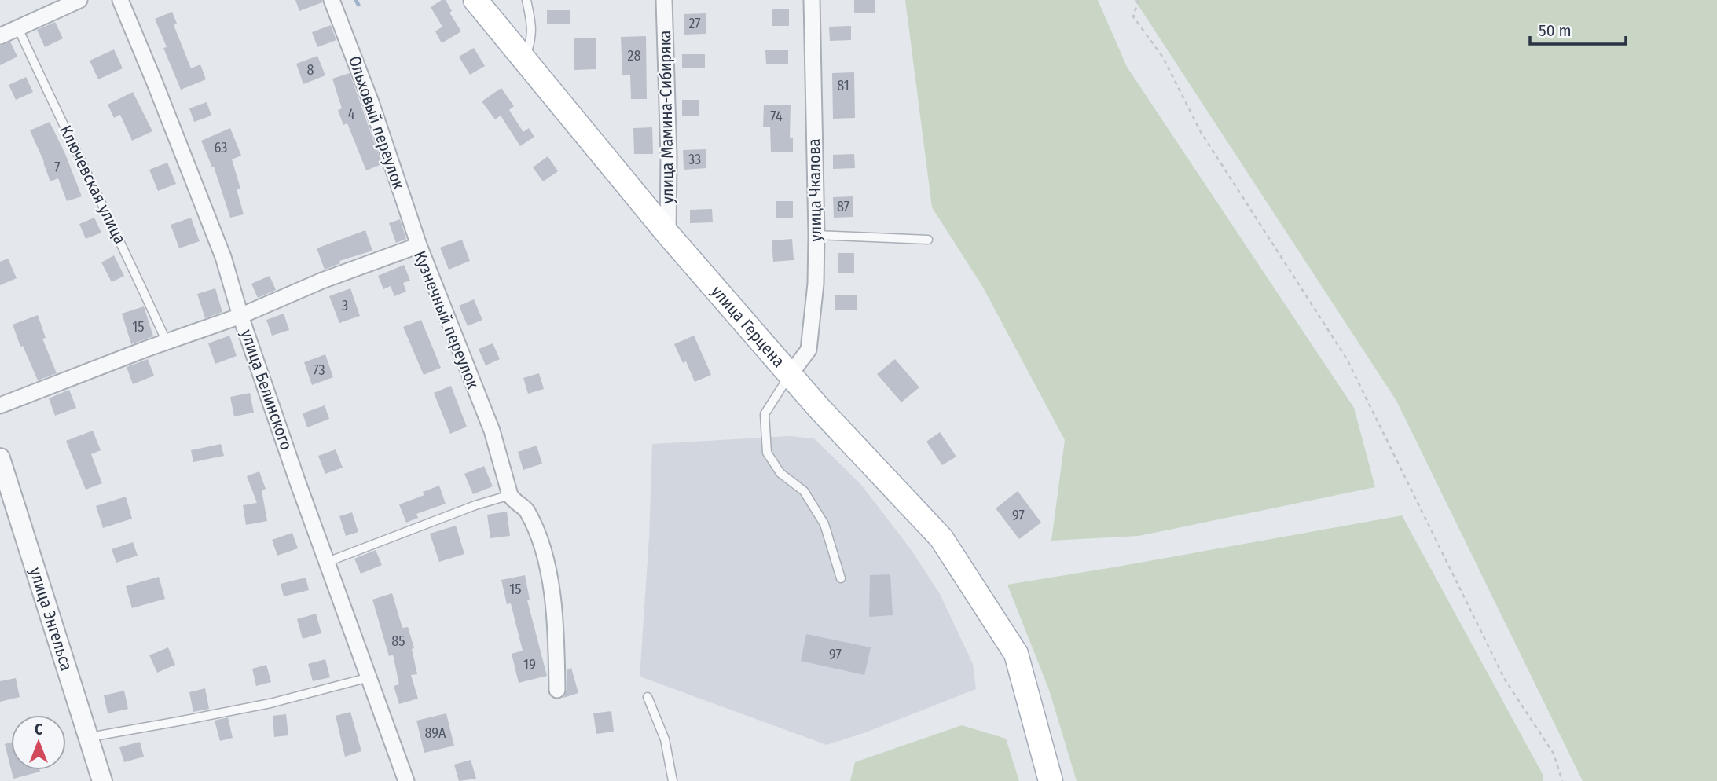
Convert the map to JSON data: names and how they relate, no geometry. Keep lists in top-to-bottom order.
{
  "streets": {
    "main road": ["улица Герцена"],
    "street": [
      "улица Мамина-Сибиряка",
      "Ольховый переулок",
      "улица Чкалова",
      "Кузнечный переулок",
      "улица Белинского",
      "улица Энгельса"
    ],
    "lane": ["Ключевская улица"]
  },
  "crossings": [
    ["улица Мамина-Сибиряка", "улица Герцена"],
    ["Ольховый переулок", "Кузнечный переулок"],
    ["Ключевская улица", "Кузнечный переулок"],
    ["улица Чкалова", "улица Герцена"],
    ["Кузнечный переулок", "улица Белинского"]
  ],
  "house_numbers": [
    "27",
    "28",
    "8",
    "81",
    "4",
    "74",
    "63",
    "33",
    "7",
    "87",
    "3",
    "15",
    "73",
    "97",
    "15",
    "85",
    "97",
    "19",
    "89А"
  ],
  "scale_bar": "50 m",
  "north": "top"
}
